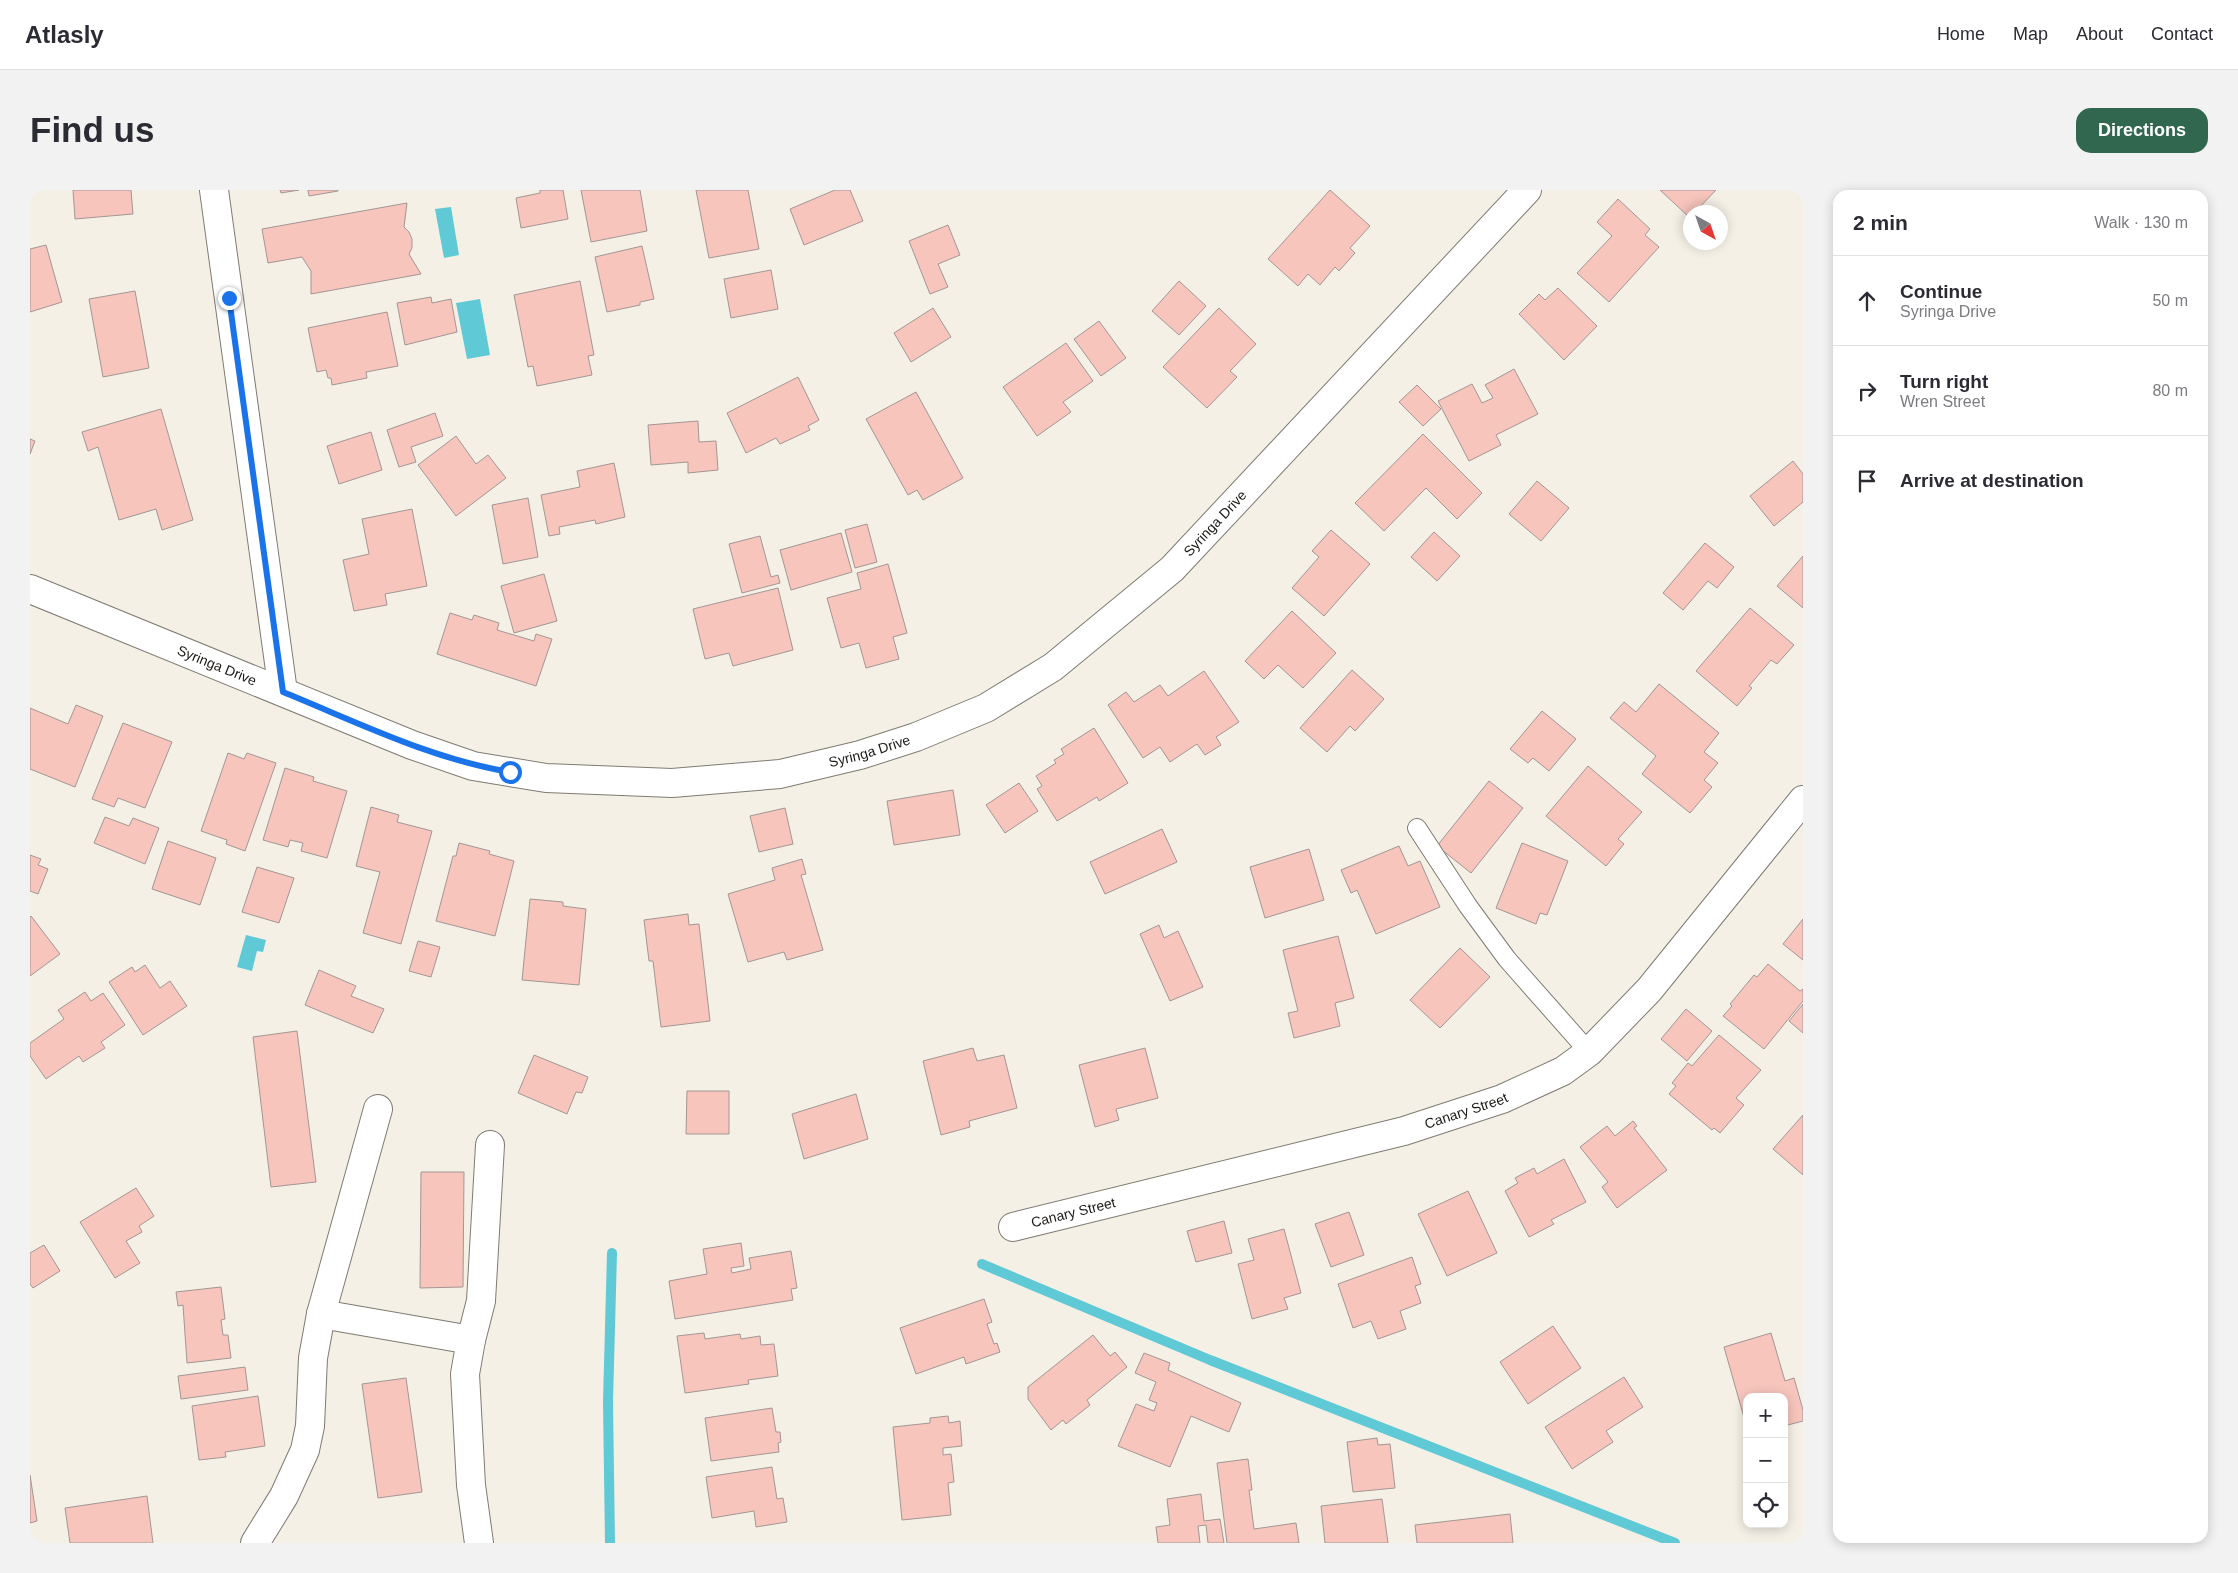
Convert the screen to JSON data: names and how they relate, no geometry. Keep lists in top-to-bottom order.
{
  "streets": {
    "street": ["Syringa Drive", "Canary Street"]
  },
  "north": "bottom right",
  "page": {
    "header": "Atlasly",
    "nav": [
      "Home",
      "Map",
      "About",
      "Contact"
    ],
    "buttons": "Directions",
    "title": "Find us",
    "heading": ["2 min", "Walk · 130 m"],
    "list": [
      ["Continue", "Syringa Drive", "50 m"],
      ["Turn right", "Wren Street", "80 m"],
      "Arrive at destination"
    ],
    "map_buttons": ["+", "−"]
  }
}
